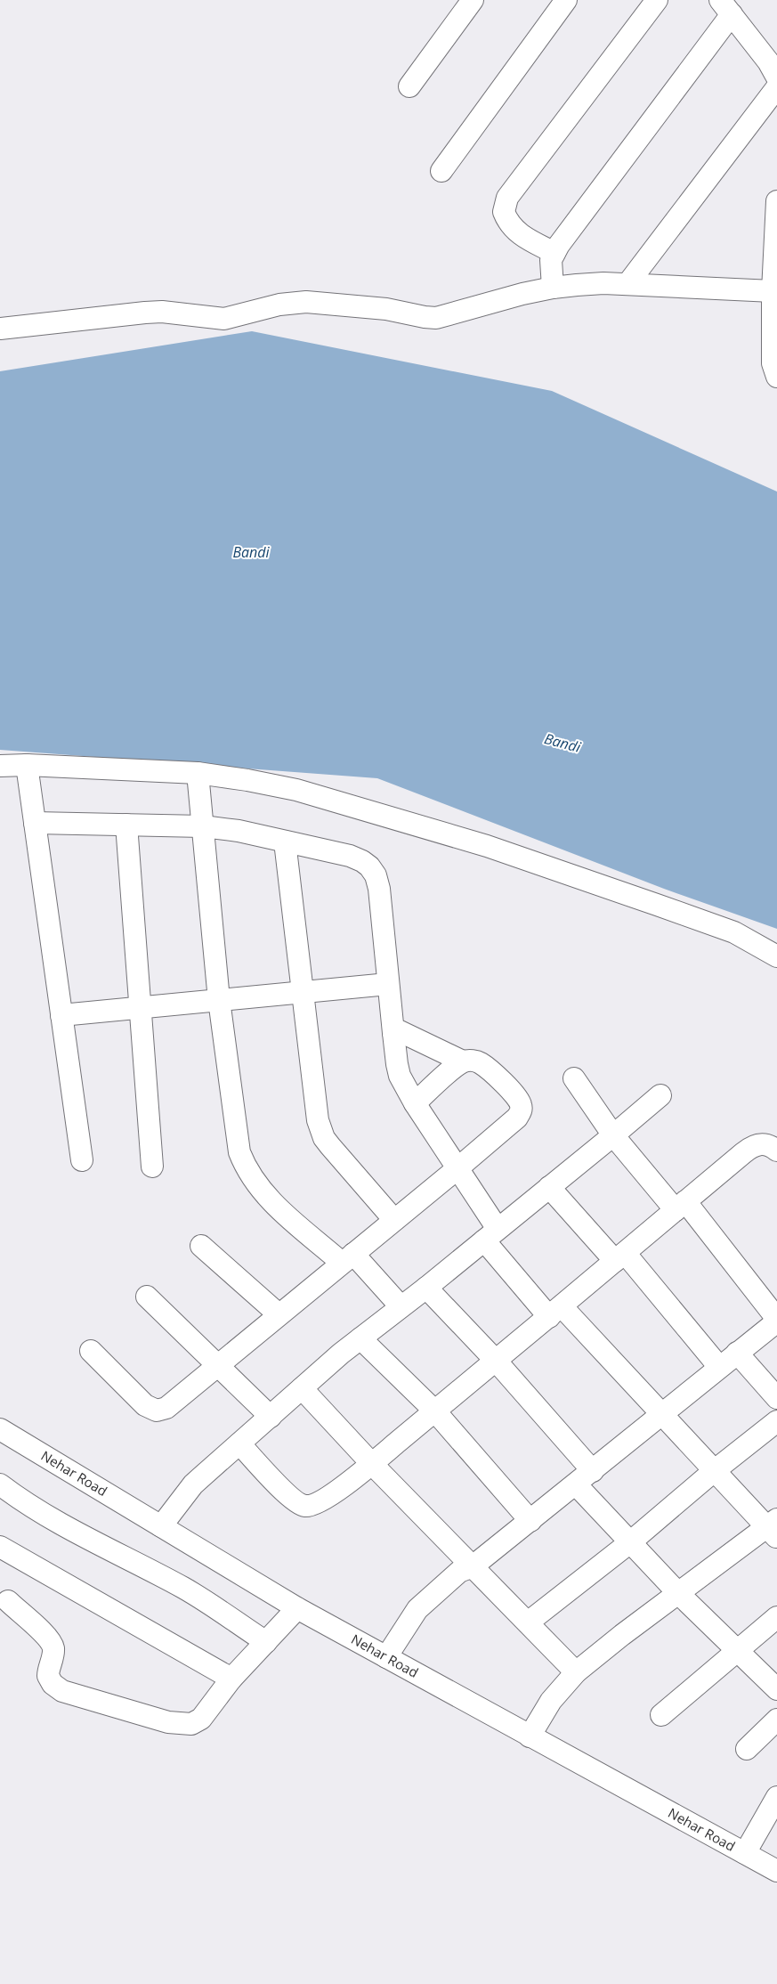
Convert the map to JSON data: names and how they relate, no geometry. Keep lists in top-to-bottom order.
{
  "streets": {
    "street": ["Nehar Road"]
  },
  "water": ["Bandi"]
}
